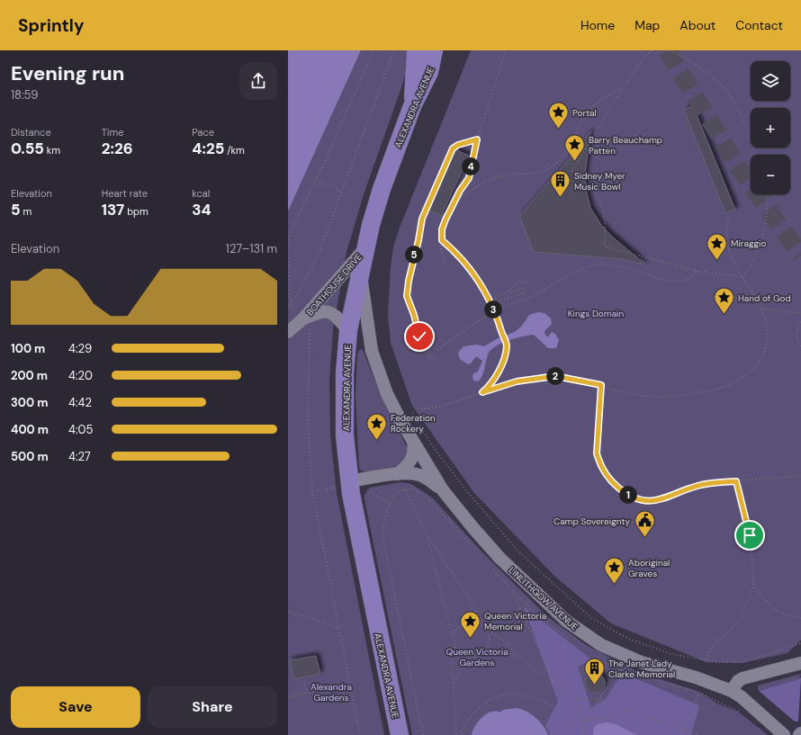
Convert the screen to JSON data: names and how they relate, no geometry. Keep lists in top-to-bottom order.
{
  "streets": {
    "highway": ["ALEXANDRA AVENUE"],
    "street": ["BOATHOUSE DRIVE", "LINLITHGOW AVENUE"]
  },
  "crossings": [
    ["ALEXANDRA AVENUE", "BOATHOUSE DRIVE"],
    ["ALEXANDRA AVENUE", "LINLITHGOW AVENUE"]
  ],
  "parks": ["Kings Domain", "Queen Victoria Gardens", "Alexandra Gardens"],
  "places": {
    "place": [
      "Portal",
      "Barry Beauchamp Patten",
      "Miraggio",
      "Hand of God",
      "Federation Rockery",
      "Aboriginal Graves",
      "Queen Victoria Memorial"
    ],
    "building": ["Sidney Myer Music Bowl", "The Janet Lady Clarke Memorial"],
    "public building": ["Camp Sovereignty"]
  },
  "page": {
    "header": "Sprintly",
    "nav": [
      "Home",
      "Map",
      "About",
      "Contact"
    ],
    "heading": ["Evening run", "18:59"],
    "map_buttons": ["+", "−"],
    "stats": [
      ["Distance", "0.55 km"],
      ["Time", "2:26"],
      ["Pace", "4:25 /km"],
      ["Elevation", "5 m"],
      ["Heart rate", "137 bpm"],
      ["kcal", "34"]
    ],
    "pins": [
      "4",
      "5",
      "3",
      "2",
      "1"
    ],
    "chart": ["Elevation", "127–131 m"],
    "list": [
      {
        "name": "100 m",
        "note": "4:29"
      },
      {
        "name": "200 m",
        "note": "4:20"
      },
      {
        "name": "300 m",
        "note": "4:42"
      },
      {
        "name": "400 m",
        "note": "4:05"
      },
      {
        "name": "500 m",
        "note": "4:27"
      }
    ],
    "buttons": ["Save", "Share"]
  }
}
